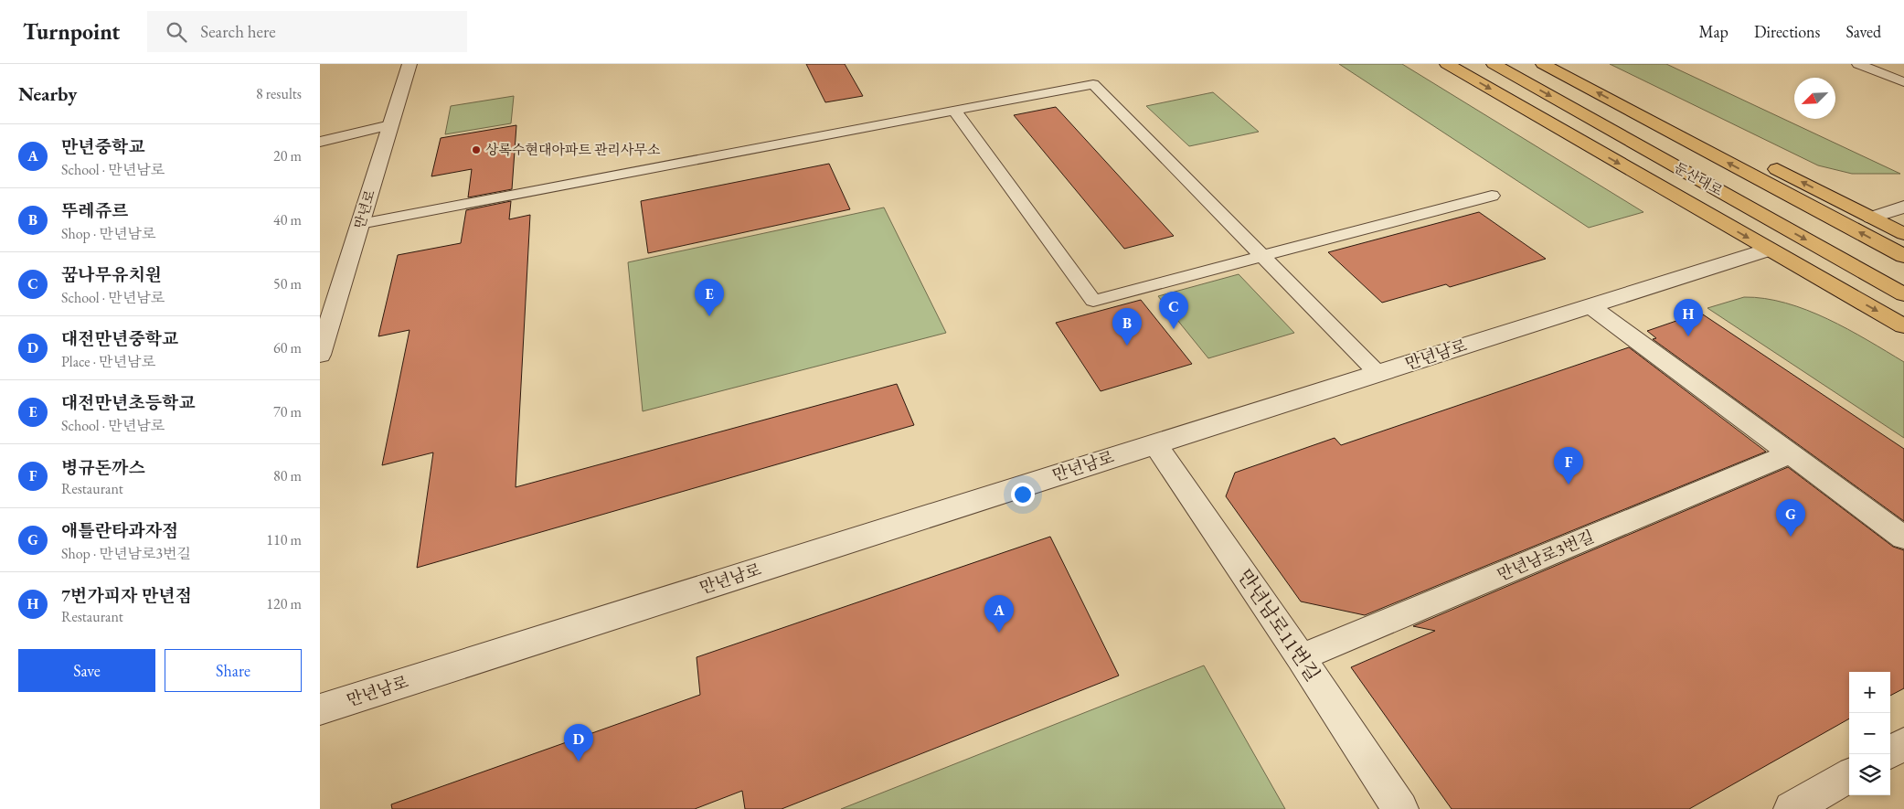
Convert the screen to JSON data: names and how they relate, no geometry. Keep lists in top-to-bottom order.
{
  "streets": {
    "main road": ["둔산대로"],
    "street": [
      "만년로",
      "만년남로",
      "만년남로3번길",
      "만년남로11번길"
    ]
  },
  "crossings": [
    ["만년남로", "만년남로11번길"],
    ["만년남로3번길", "만년남로11번길"]
  ],
  "places": ["상록수현대아파트 관리사무소"],
  "north": "bottom left",
  "page": {
    "header": "Turnpoint",
    "search": "Search here",
    "nav": ["Map", "Directions", "Saved"],
    "heading": ["Nearby", "8 results"],
    "list": [
      {
        "mark": "A",
        "name": "만년중학교",
        "note": "School · 만년남로",
        "value": "20 m"
      },
      {
        "mark": "B",
        "name": "뚜레쥬르",
        "note": "Shop · 만년남로",
        "value": "40 m"
      },
      {
        "mark": "C",
        "name": "꿈나무유치원",
        "note": "School · 만년남로",
        "value": "50 m"
      },
      {
        "mark": "D",
        "name": "대전만년중학교",
        "note": "Place · 만년남로",
        "value": "60 m"
      },
      {
        "mark": "E",
        "name": "대전만년초등학교",
        "note": "School · 만년남로",
        "value": "70 m"
      },
      {
        "mark": "F",
        "name": "병규돈까스",
        "note": "Restaurant",
        "value": "80 m"
      },
      {
        "mark": "G",
        "name": "애틀란타과자점",
        "note": "Shop · 만년남로3번길",
        "value": "110 m"
      },
      {
        "mark": "H",
        "name": "7번가피자 만년점",
        "note": "Restaurant",
        "value": "120 m"
      }
    ],
    "pins": [
      "E",
      "C",
      "H",
      "B",
      "F",
      "G",
      "A",
      "D"
    ],
    "buttons": ["Save", "Share"],
    "map_buttons": ["+", "−"]
  }
}
